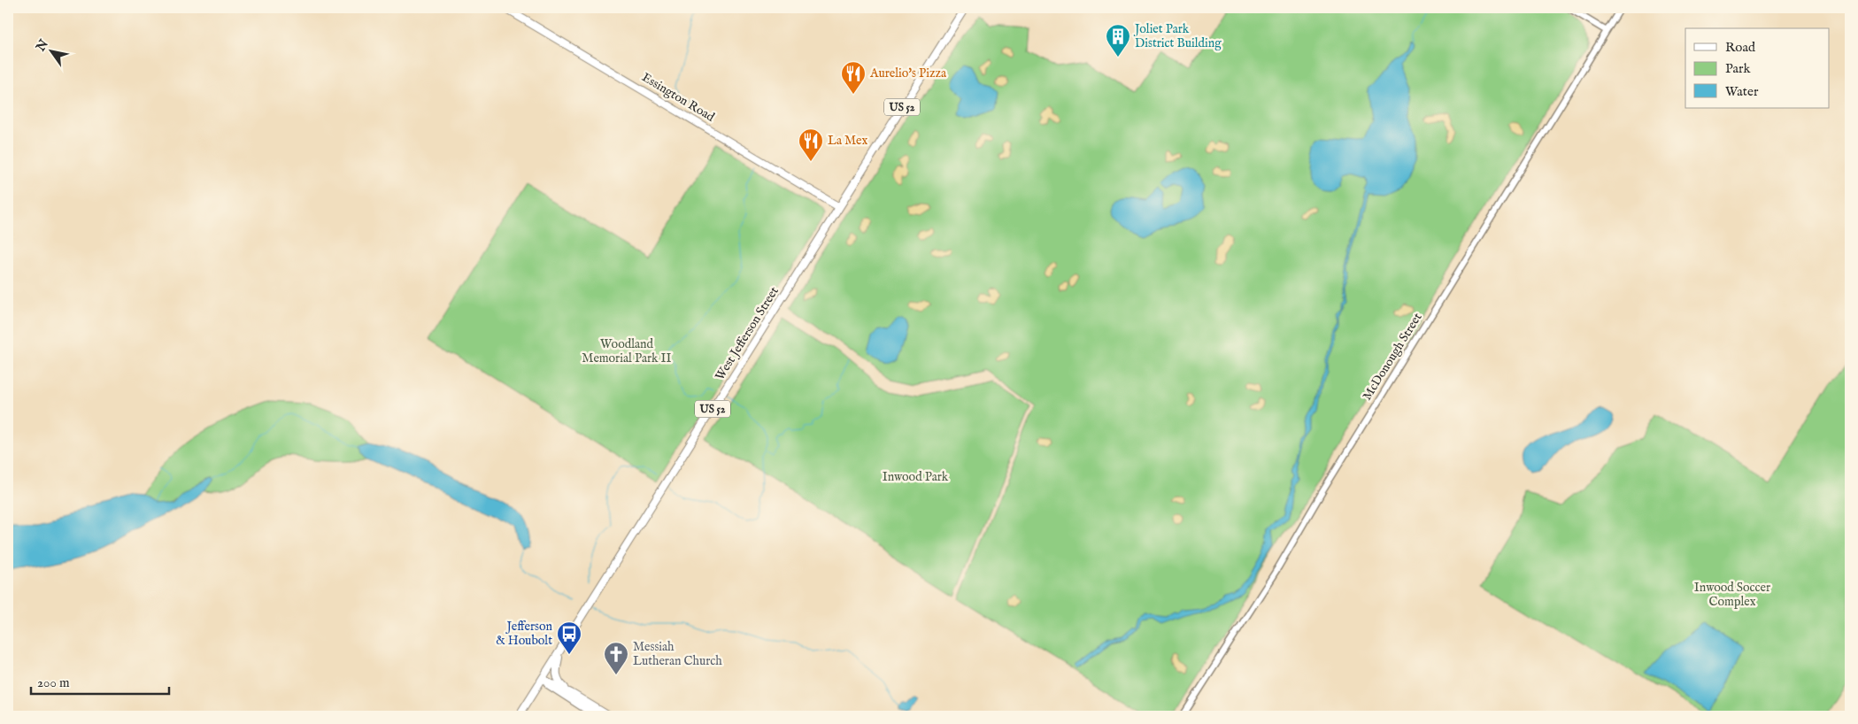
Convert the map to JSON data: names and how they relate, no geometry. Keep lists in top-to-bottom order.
{
  "streets": {
    "main road": ["Essington Road", "US 52", "West Jefferson Street"],
    "street": ["McDonough Street"]
  },
  "crossings": [
    ["Essington Road", "West Jefferson Street"]
  ],
  "parks": ["Woodland Memorial Park II", "Inwood Park", "Inwood Soccer Complex"],
  "places": {
    "building": ["Joliet Park District Building"],
    "restaurant": ["Aurelio's Pizza", "La Mex"],
    "bus stop": ["Jefferson & Houbolt"],
    "church": ["Messiah Lutheran Church"]
  },
  "legend": ["Road", "Park", "Water"],
  "scale_bar": "200 m",
  "north": "top left"
}
